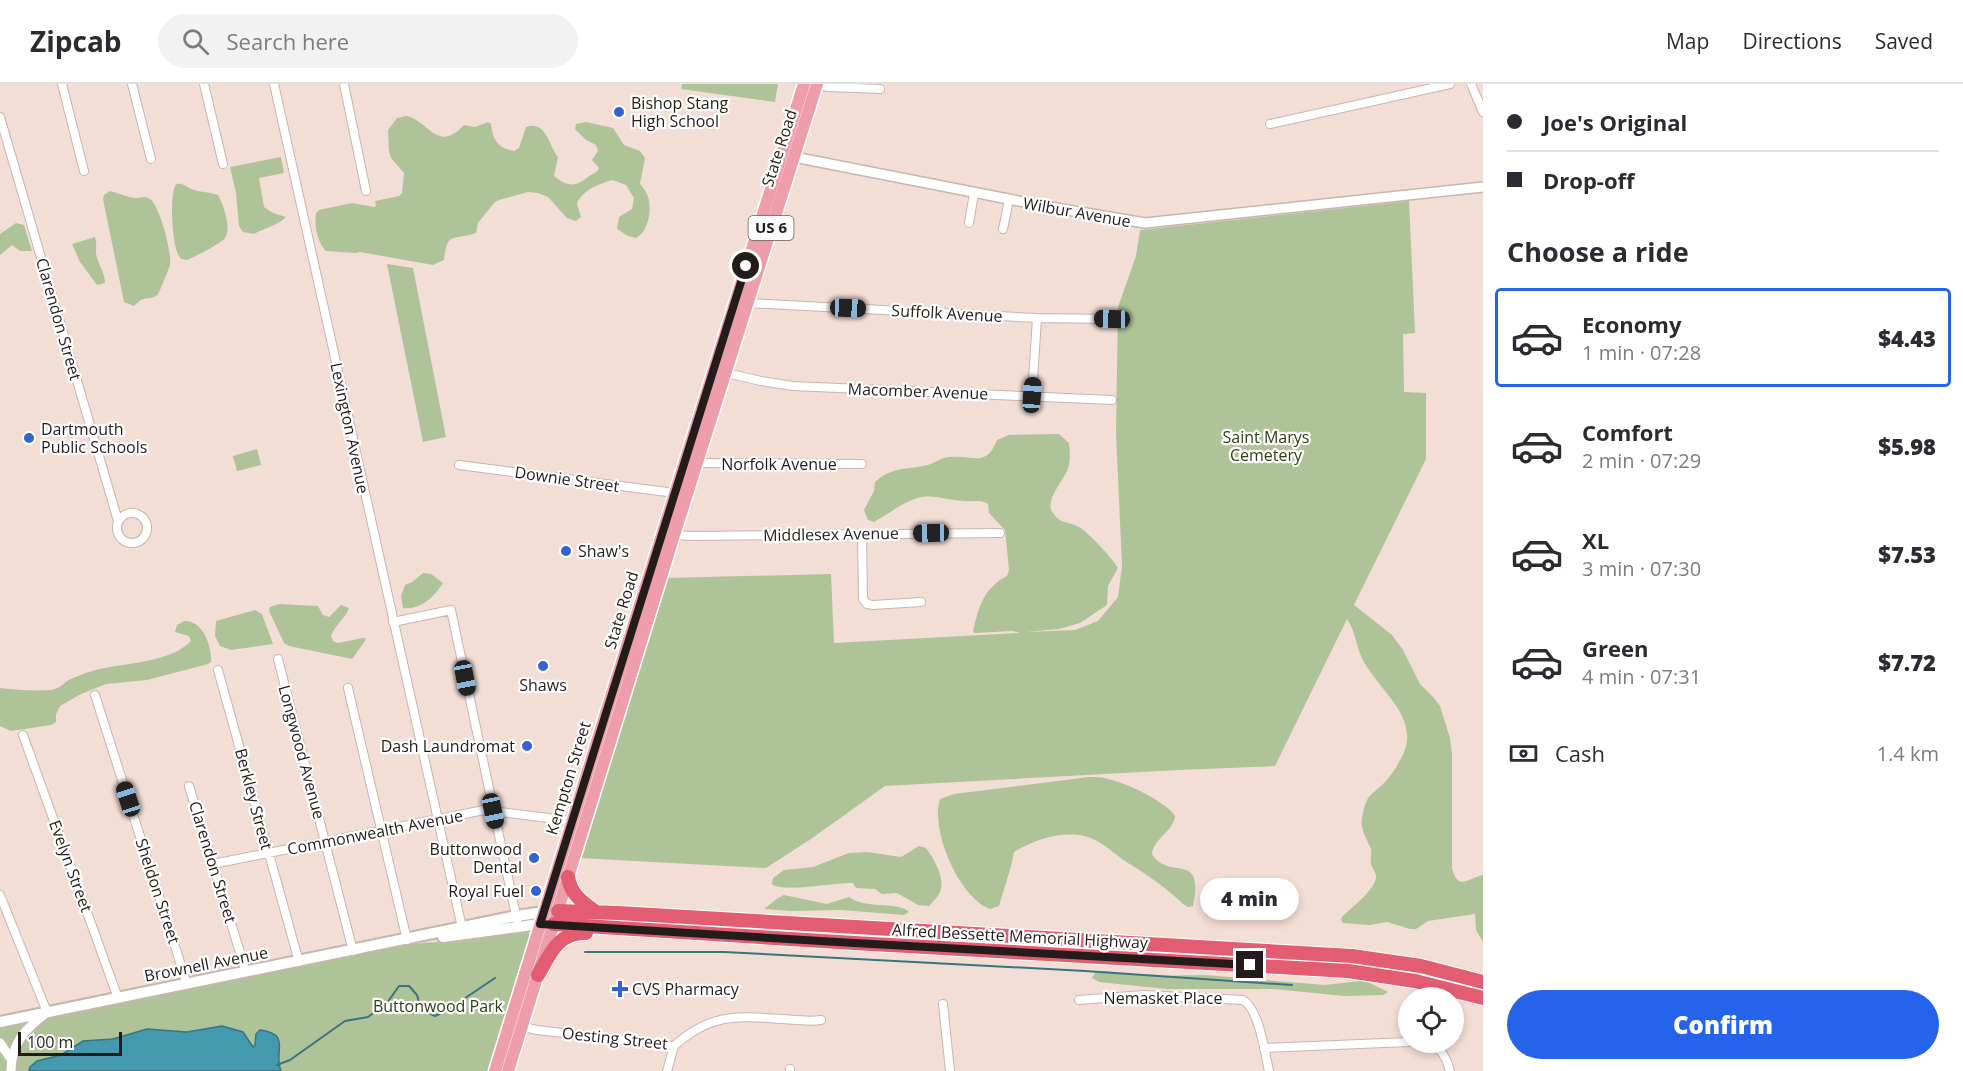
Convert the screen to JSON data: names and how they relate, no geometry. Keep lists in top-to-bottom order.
{
  "streets": {
    "highway": ["Alfred Bessette Memorial Highway"],
    "main road": [
      "State Road",
      "US 6",
      "Kempton Street",
      "Brownell Avenue"
    ],
    "street": [
      "Wilbur Avenue",
      "Suffolk Avenue",
      "Clarendon Street",
      "Macomber Avenue",
      "Lexington Avenue",
      "Norfolk Avenue",
      "Downie Street",
      "Middlesex Avenue",
      "Longwood Avenue",
      "Berkley Street",
      "Commonwealth Avenue",
      "Evelyn Street",
      "Sheldon Street",
      "Nemasket Place",
      "Oesting Street"
    ]
  },
  "crossings": [
    ["State Road", "Wilbur Avenue"],
    ["State Road", "Suffolk Avenue"],
    ["State Road", "Macomber Avenue"],
    ["State Road", "Norfolk Avenue"],
    ["State Road", "Downie Street"],
    ["State Road", "Middlesex Avenue"],
    ["State Road", "Kempton Street"],
    ["Clarendon Street", "Commonwealth Avenue"],
    ["Clarendon Street", "Brownell Avenue"],
    ["Lexington Avenue", "Commonwealth Avenue"],
    ["Lexington Avenue", "Brownell Avenue"],
    ["Longwood Avenue", "Commonwealth Avenue"],
    ["Longwood Avenue", "Brownell Avenue"],
    ["Kempton Street", "Commonwealth Avenue"],
    ["Kempton Street", "Alfred Bessette Memorial Highway"],
    ["Kempton Street", "Brownell Avenue"],
    ["Kempton Street", "Oesting Street"],
    ["Berkley Street", "Commonwealth Avenue"],
    ["Berkley Street", "Brownell Avenue"],
    ["Evelyn Street", "Brownell Avenue"],
    ["Sheldon Street", "Brownell Avenue"],
    ["Alfred Bessette Memorial Highway", "Brownell Avenue"]
  ],
  "parks": ["Saint Marys Cemetery", "Buttonwood Park"],
  "places": {
    "other": [
      "Bishop Stang High School",
      "Dartmouth Public Schools",
      "Shaw's",
      "Shaws",
      "Dash Laundromat",
      "Buttonwood Dental",
      "Royal Fuel"
    ],
    "health": ["CVS Pharmacy"]
  },
  "scale_bar": "100 m",
  "page": {
    "header": "Zipcab",
    "search": "Search here",
    "nav": ["Map", "Directions", "Saved"],
    "banner": ["Joe's Original", "Drop-off"],
    "heading": "Choose a ride",
    "list": [
      {
        "name": "Economy",
        "note": "1 min · 07:28",
        "value": "$4.43"
      },
      {
        "name": "Comfort",
        "note": "2 min · 07:29",
        "value": "$5.98"
      },
      {
        "name": "XL",
        "note": "3 min · 07:30",
        "value": "$7.53"
      },
      {
        "name": "Green",
        "note": "4 min · 07:31",
        "value": "$7.72"
      }
    ],
    "pay": ["Cash", "1.4 km"],
    "bubble": "4 min",
    "buttons": "Confirm",
    "scale": "100 m"
  }
}
